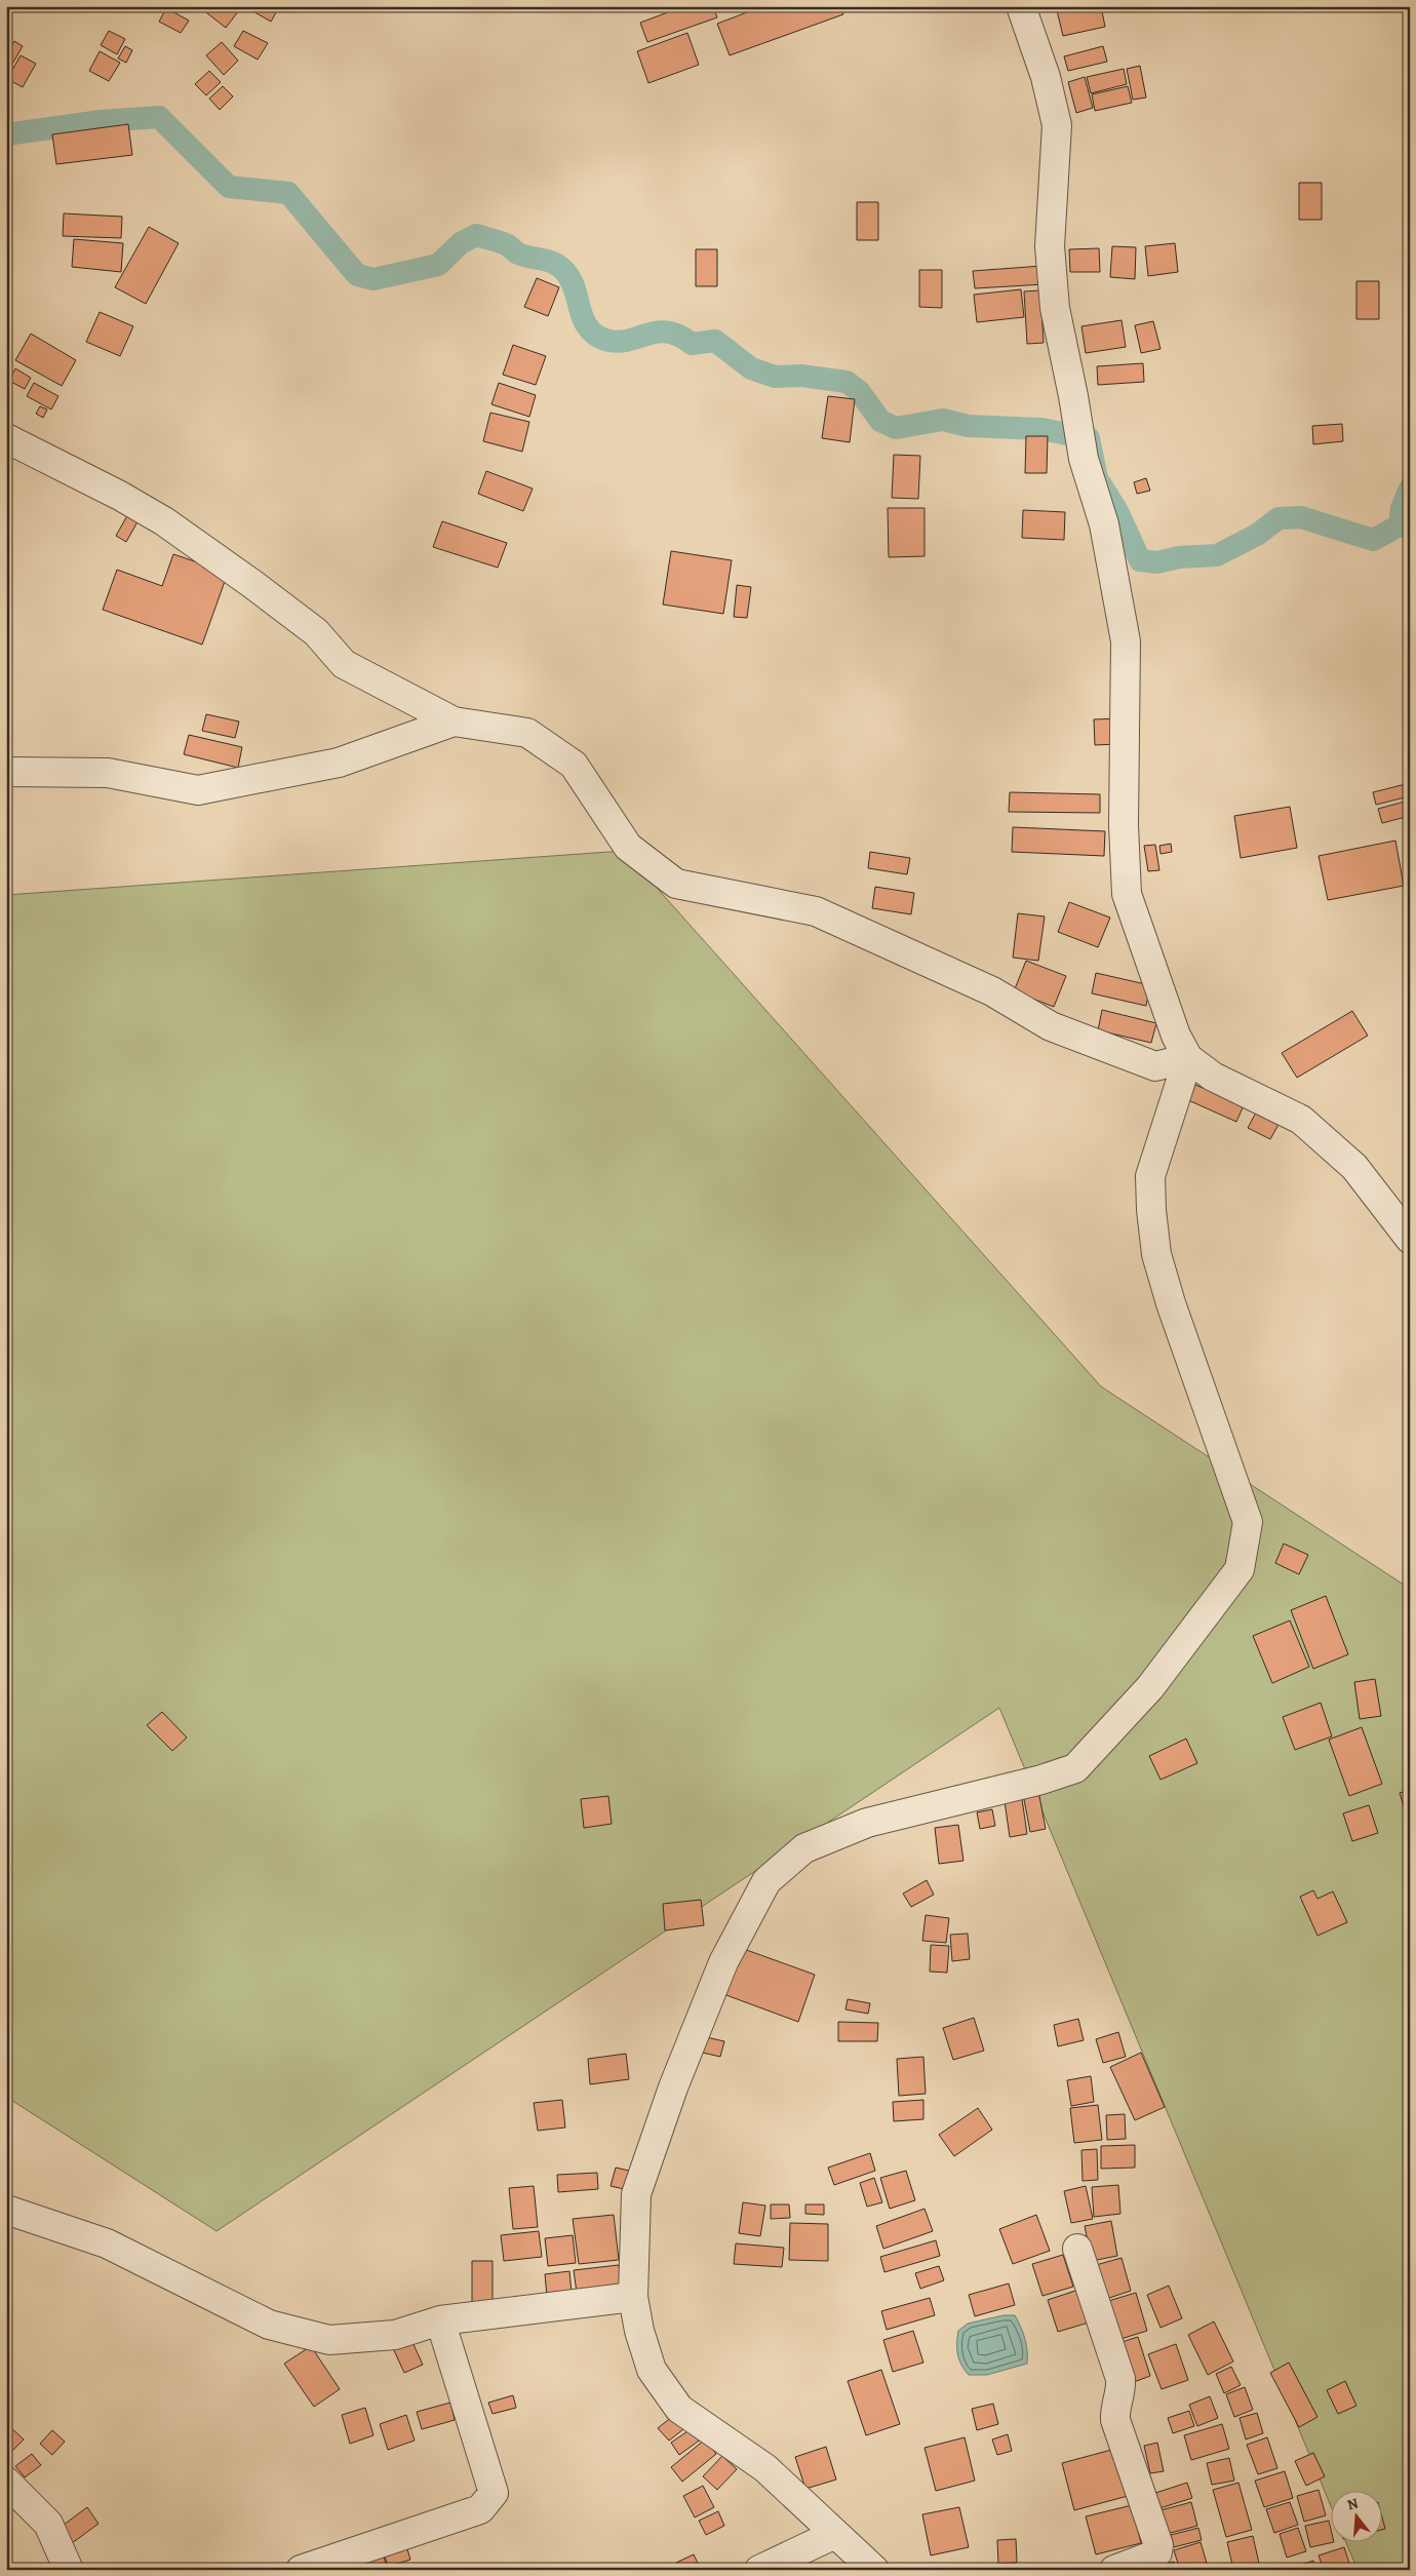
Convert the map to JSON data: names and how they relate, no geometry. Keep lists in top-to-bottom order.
{
  "north": "top"
}
